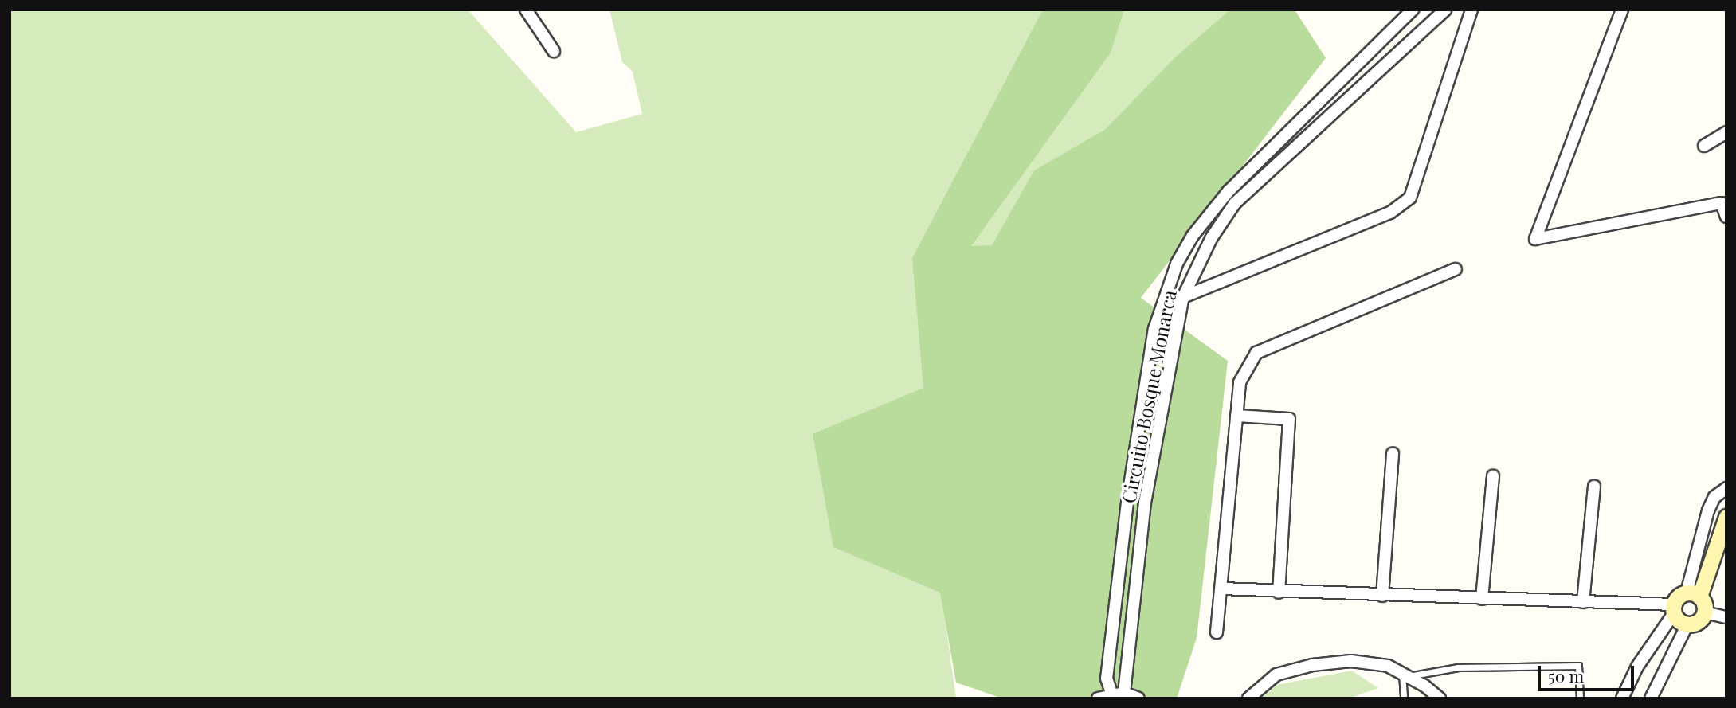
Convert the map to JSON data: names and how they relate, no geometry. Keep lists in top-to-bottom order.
{
  "streets": {
    "street": ["Circuito Bosque Monarca"]
  },
  "scale_bar": "50 m"
}
